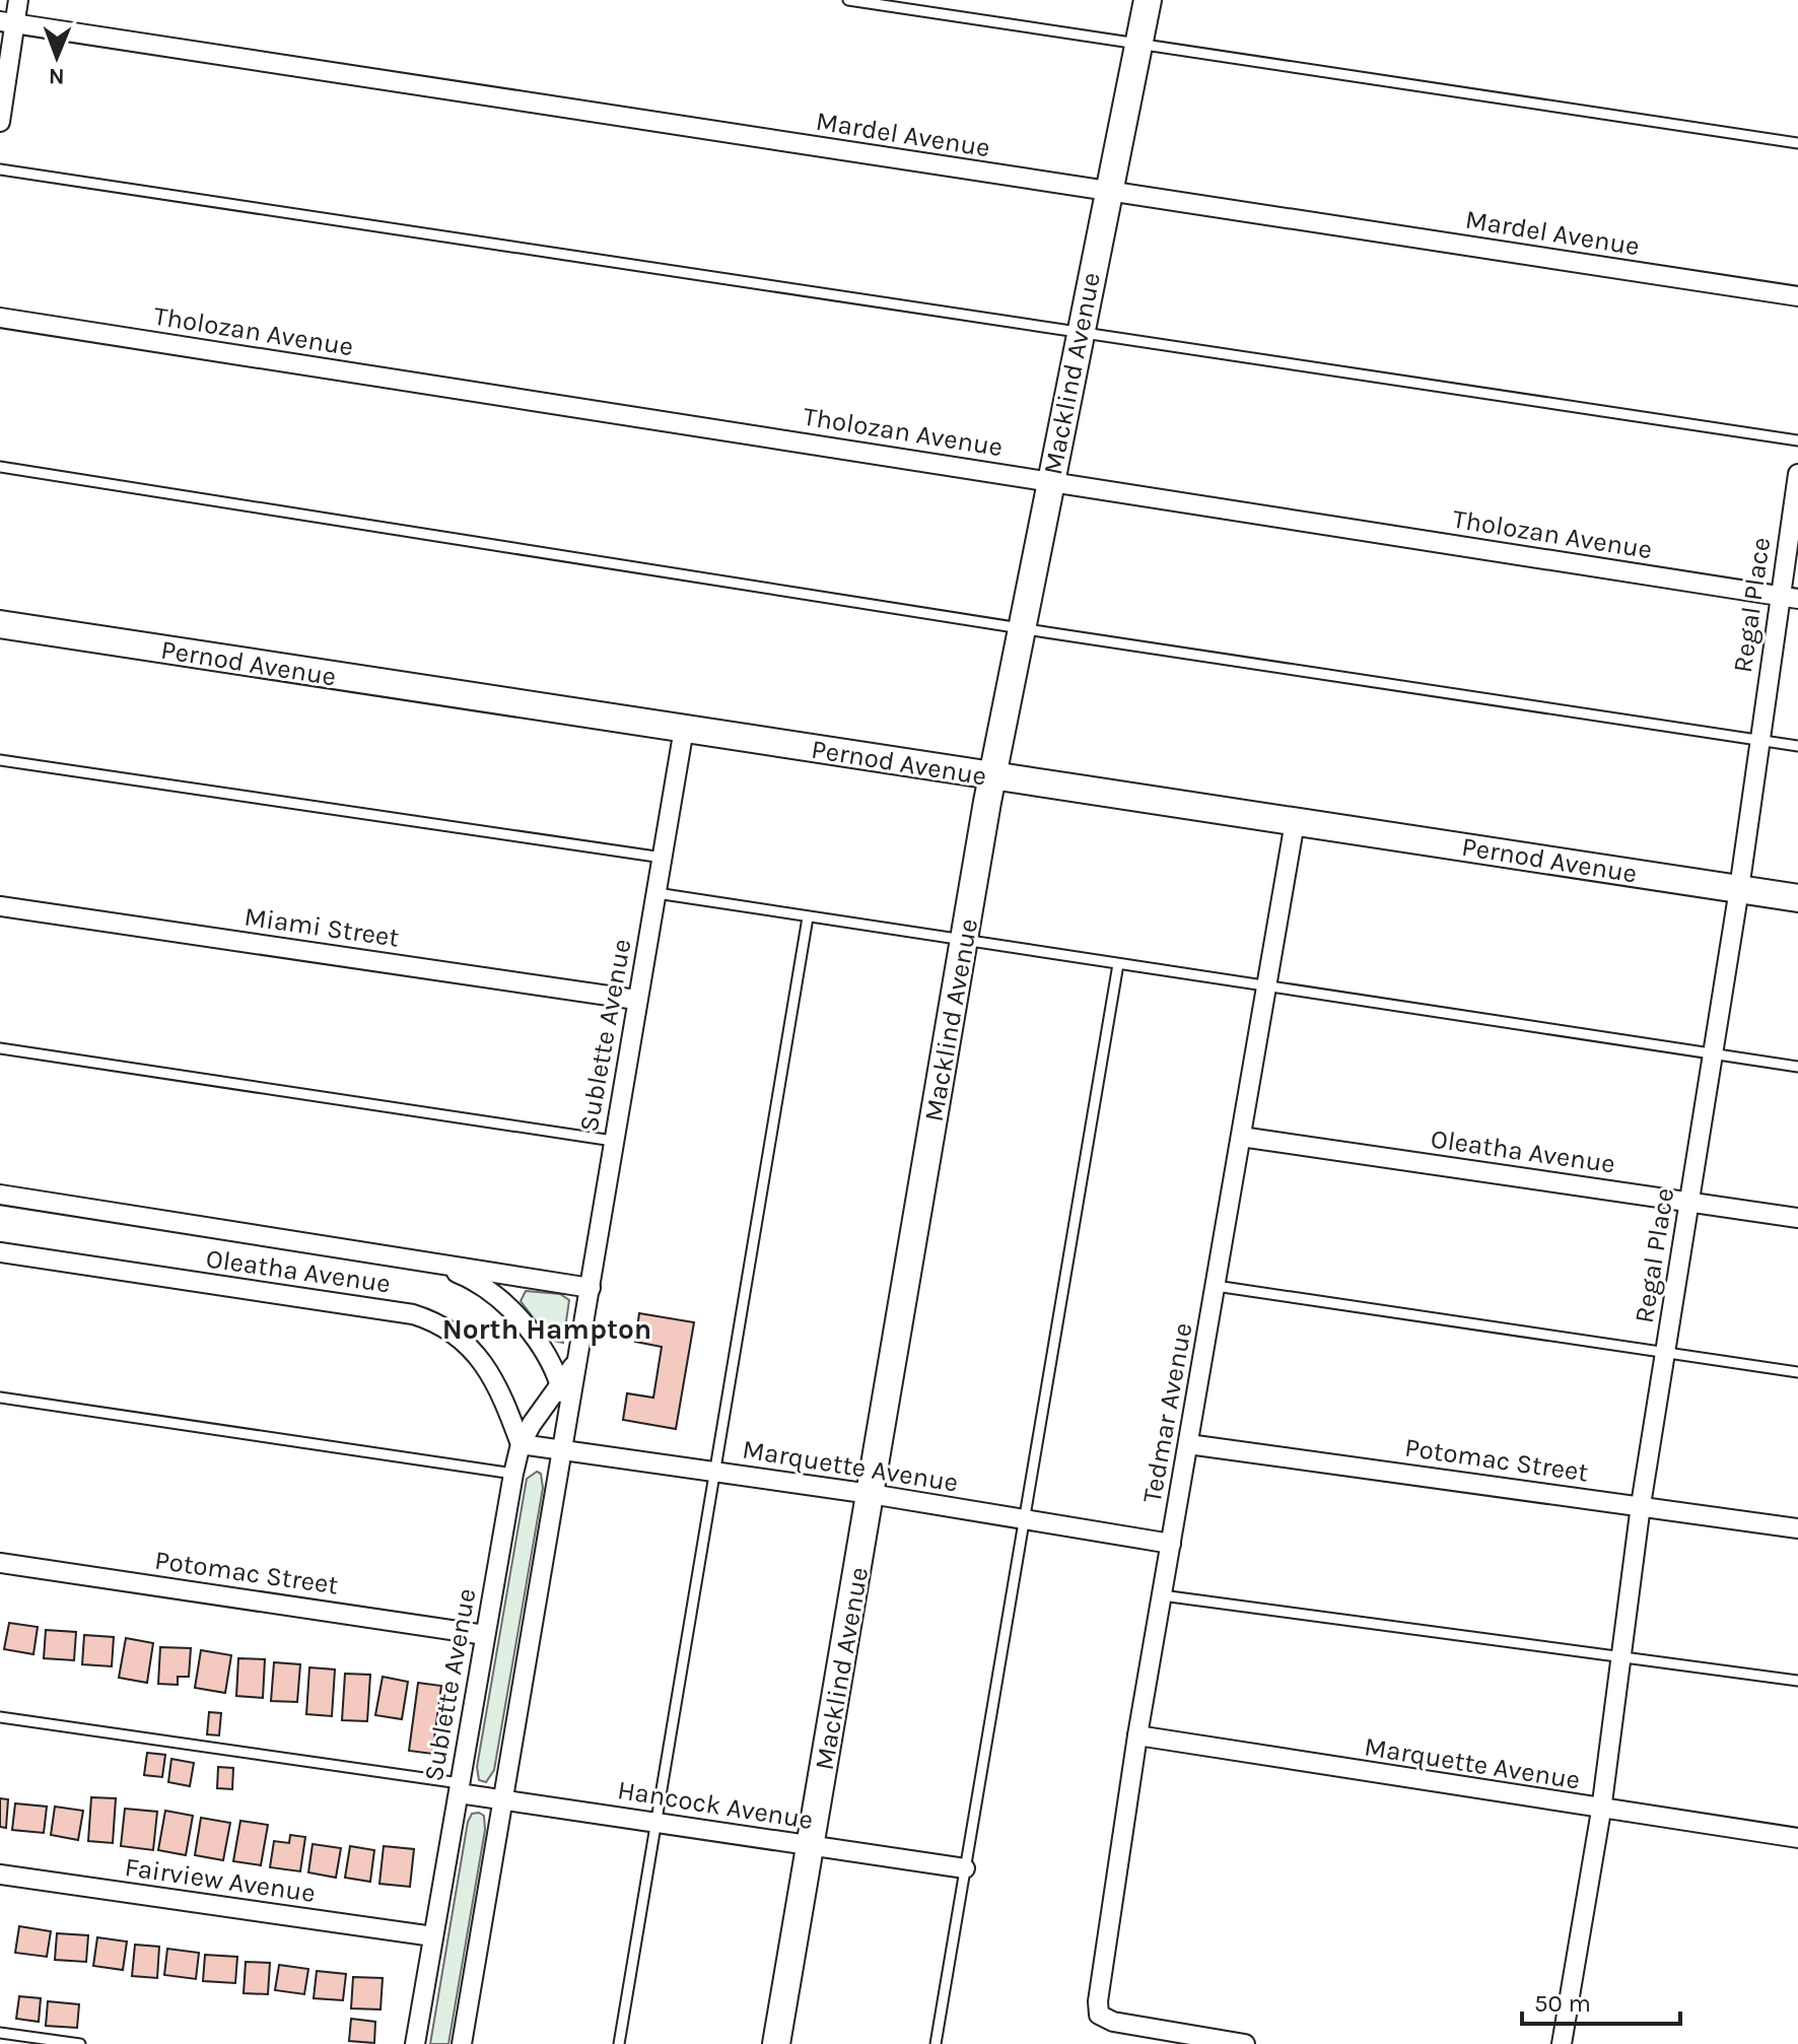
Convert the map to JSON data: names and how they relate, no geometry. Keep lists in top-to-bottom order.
{
  "streets": {
    "street": [
      "Mardel Avenue",
      "Tholozan Avenue",
      "Macklind Avenue",
      "Regal Place",
      "Pernod Avenue",
      "Miami Street",
      "Sublette Avenue",
      "Oleatha Avenue",
      "Tedmar Avenue",
      "Potomac Street",
      "Marquette Avenue",
      "Hancock Avenue",
      "Fairview Avenue"
    ]
  },
  "crossings": [
    ["Mardel Avenue", "Macklind Avenue"],
    ["Tholozan Avenue", "Macklind Avenue"],
    ["Tholozan Avenue", "Regal Place"],
    ["Macklind Avenue", "Pernod Avenue"],
    ["Macklind Avenue", "Marquette Avenue"],
    ["Macklind Avenue", "Hancock Avenue"],
    ["Regal Place", "Pernod Avenue"],
    ["Regal Place", "Oleatha Avenue"],
    ["Regal Place", "Potomac Street"],
    ["Regal Place", "Marquette Avenue"],
    ["Pernod Avenue", "Sublette Avenue"],
    ["Pernod Avenue", "Tedmar Avenue"],
    ["Miami Street", "Sublette Avenue"],
    ["Sublette Avenue", "Oleatha Avenue"],
    ["Sublette Avenue", "Potomac Street"],
    ["Sublette Avenue", "Marquette Avenue"],
    ["Sublette Avenue", "Hancock Avenue"],
    ["Sublette Avenue", "Fairview Avenue"],
    ["Oleatha Avenue", "Tedmar Avenue"],
    ["Oleatha Avenue", "Marquette Avenue"],
    ["Tedmar Avenue", "Potomac Street"],
    ["Tedmar Avenue", "Marquette Avenue"]
  ],
  "districts": ["North Hampton"],
  "scale_bar": "50 m",
  "north": "bottom"
}
